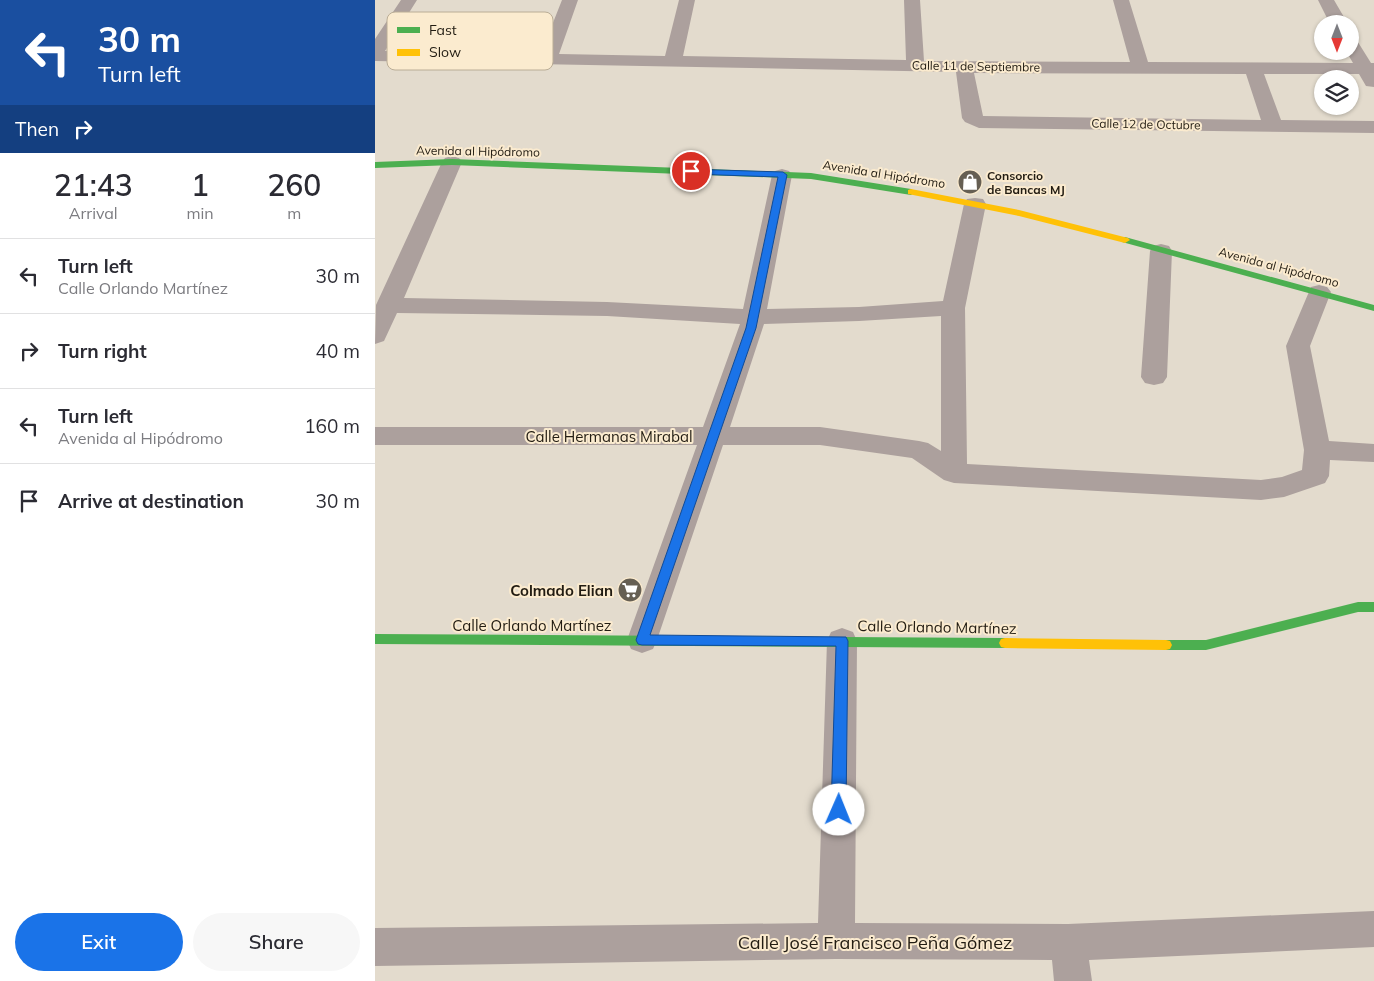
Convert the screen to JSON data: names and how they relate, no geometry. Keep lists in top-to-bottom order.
{
  "streets": {
    "street": [
      "Calle 11 de Septiembre",
      "Calle 12 de Octubre",
      "Avenida al Hipódromo",
      "Calle Hermanas Mirabal",
      "Calle Orlando Martínez",
      "Calle José Francisco Peña Gómez"
    ]
  },
  "crossings": [
    ["Calle 11 de Septiembre", "Calle 12 de Octubre"]
  ],
  "places": {
    "shop": ["Consorcio de Bancas MJ"],
    "supermarket": ["Colmado Elian"]
  },
  "legend": ["Fast", "Slow"],
  "north": "bottom",
  "page": {
    "turn": ["30 m", "Turn left"],
    "then": "Then",
    "eta": [
      "21:43",
      "Arrival",
      "1",
      "min",
      "260",
      "m"
    ],
    "list": [
      {
        "name": "Turn left",
        "note": "Calle Orlando Martínez",
        "value": "30 m"
      },
      {
        "name": "Turn right",
        "value": "40 m"
      },
      {
        "name": "Turn left",
        "note": "Avenida al Hipódromo",
        "value": "160 m"
      },
      {
        "name": "Arrive at destination",
        "value": "30 m"
      }
    ],
    "buttons": ["Exit", "Share"]
  }
}
